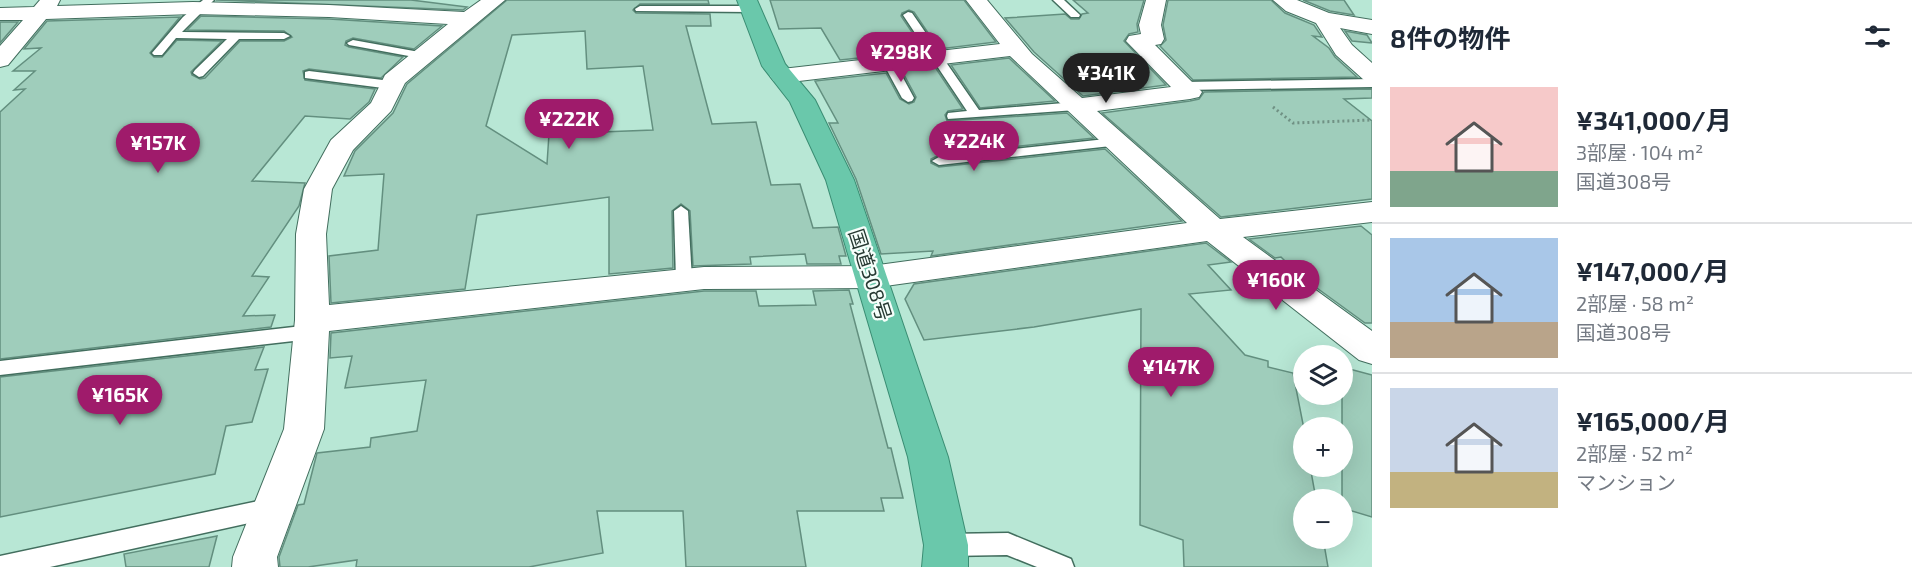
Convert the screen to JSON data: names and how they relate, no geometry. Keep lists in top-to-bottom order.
{
  "streets": {
    "highway": ["国道308号"]
  },
  "page": {
    "heading": "8件の物件",
    "price": [
      "¥298K",
      "¥341K",
      "¥222K",
      "¥224K",
      "¥157K",
      "¥160K",
      "¥147K",
      "¥165K"
    ],
    "list": [
      {
        "name": "¥341,000/月",
        "note": "3部屋 · 104 m² · 国道308号"
      },
      {
        "name": "¥147,000/月",
        "note": "2部屋 · 58 m² · 国道308号"
      },
      {
        "name": "¥165,000/月",
        "note": "2部屋 · 52 m² · マンション"
      }
    ],
    "map_buttons": ["+", "−"]
  }
}
